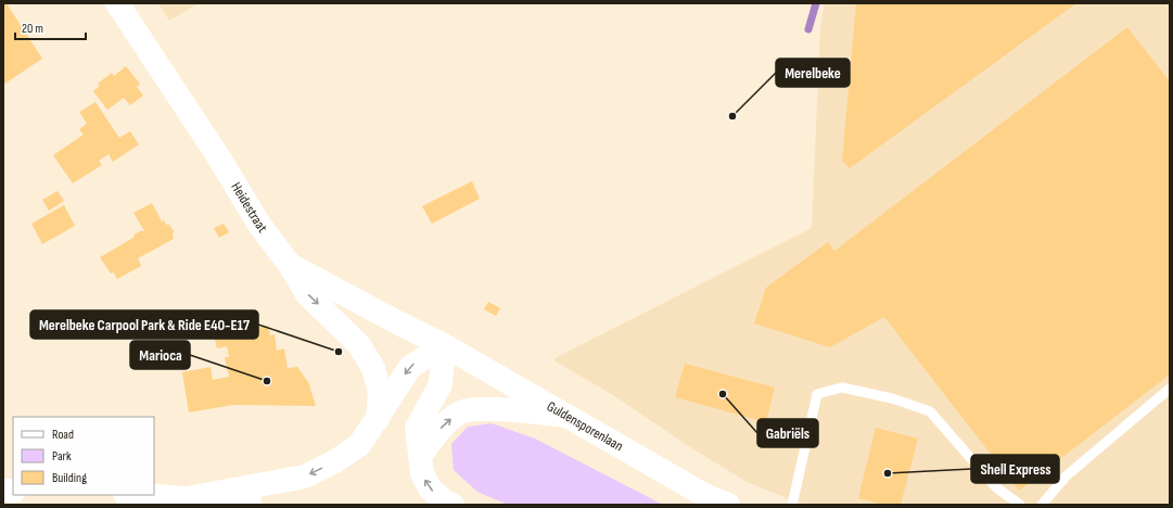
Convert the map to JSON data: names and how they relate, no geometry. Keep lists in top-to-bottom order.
{
  "streets": {
    "main road": ["Heidestraat", "Guldensporenlaan"]
  },
  "crossings": [
    ["Heidestraat", "Guldensporenlaan"]
  ],
  "places": [
    "Merelbeke",
    "Merelbeke Carpool Park & Ride E40-E17",
    "Marioca",
    "Gabriëls",
    "Shell Express"
  ],
  "legend": ["Road", "Park", "Building"],
  "scale_bar": "20 m"
}
